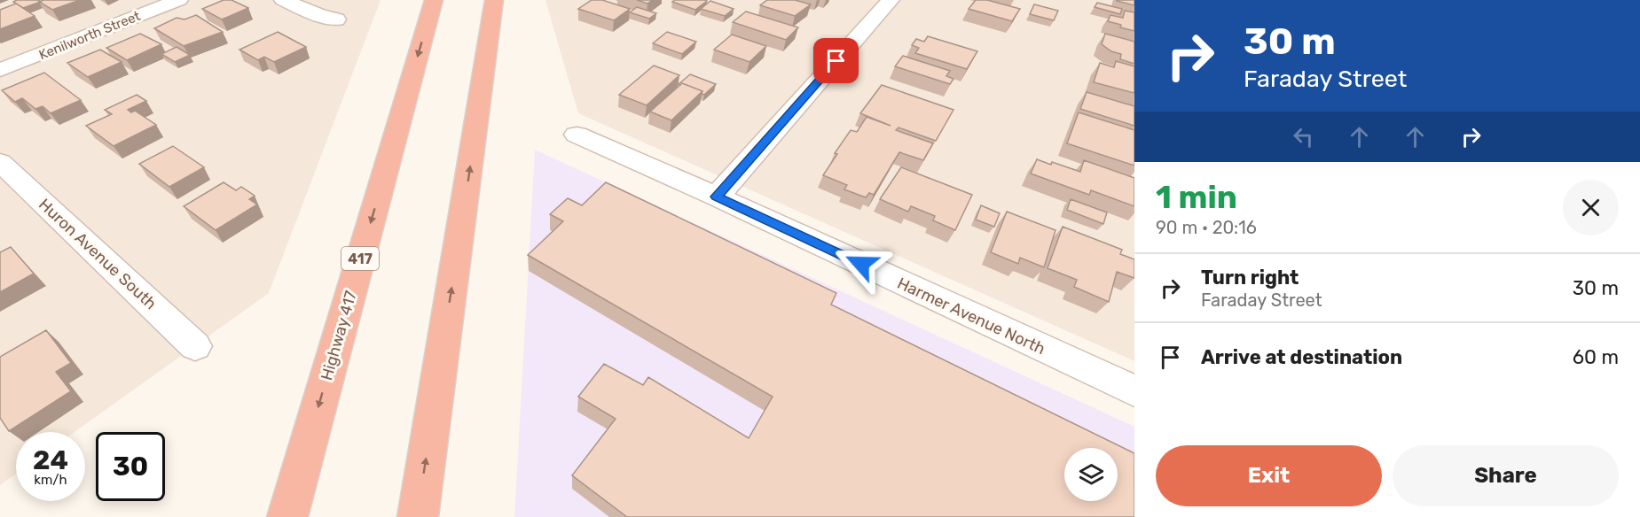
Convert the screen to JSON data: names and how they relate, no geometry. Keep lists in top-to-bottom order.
{
  "streets": {
    "highway": ["417", "Highway 417"],
    "street": ["Kenilworth Street", "Huron Avenue South", "Harmer Avenue North"]
  },
  "page": {
    "turn": ["30 m", "Faraday Street"],
    "heading": ["1 min", "90 m · 20:16"],
    "list": [
      {
        "name": "Turn right",
        "note": "Faraday Street",
        "value": "30 m"
      },
      {
        "name": "Arrive at destination",
        "value": "60 m"
      }
    ],
    "speed": "24 km/h",
    "limit": "30",
    "buttons": ["Exit", "Share"]
  }
}
